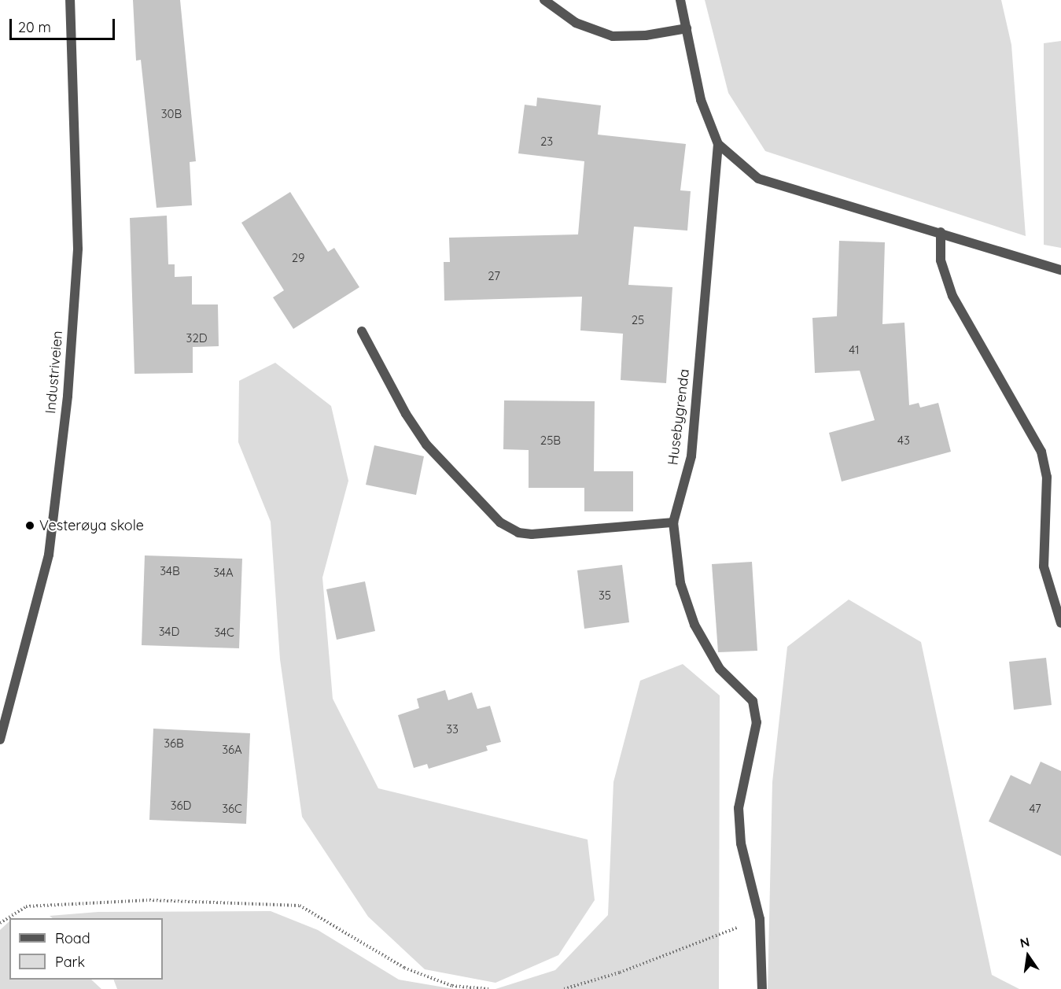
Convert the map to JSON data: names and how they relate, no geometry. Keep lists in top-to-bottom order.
{
  "streets": {
    "street": ["Industriveien", "Husebygrenda"]
  },
  "places": ["Vesterøya skole"],
  "house_numbers": [
    "30B",
    "23",
    "29",
    "27",
    "25",
    "32D",
    "41",
    "25B",
    "43",
    "34B",
    "34A",
    "35",
    "34D",
    "34C",
    "33",
    "36B",
    "36A",
    "36D",
    "36C",
    "47"
  ],
  "legend": ["Road", "Park"],
  "scale_bar": "20 m",
  "north": "top"
}
